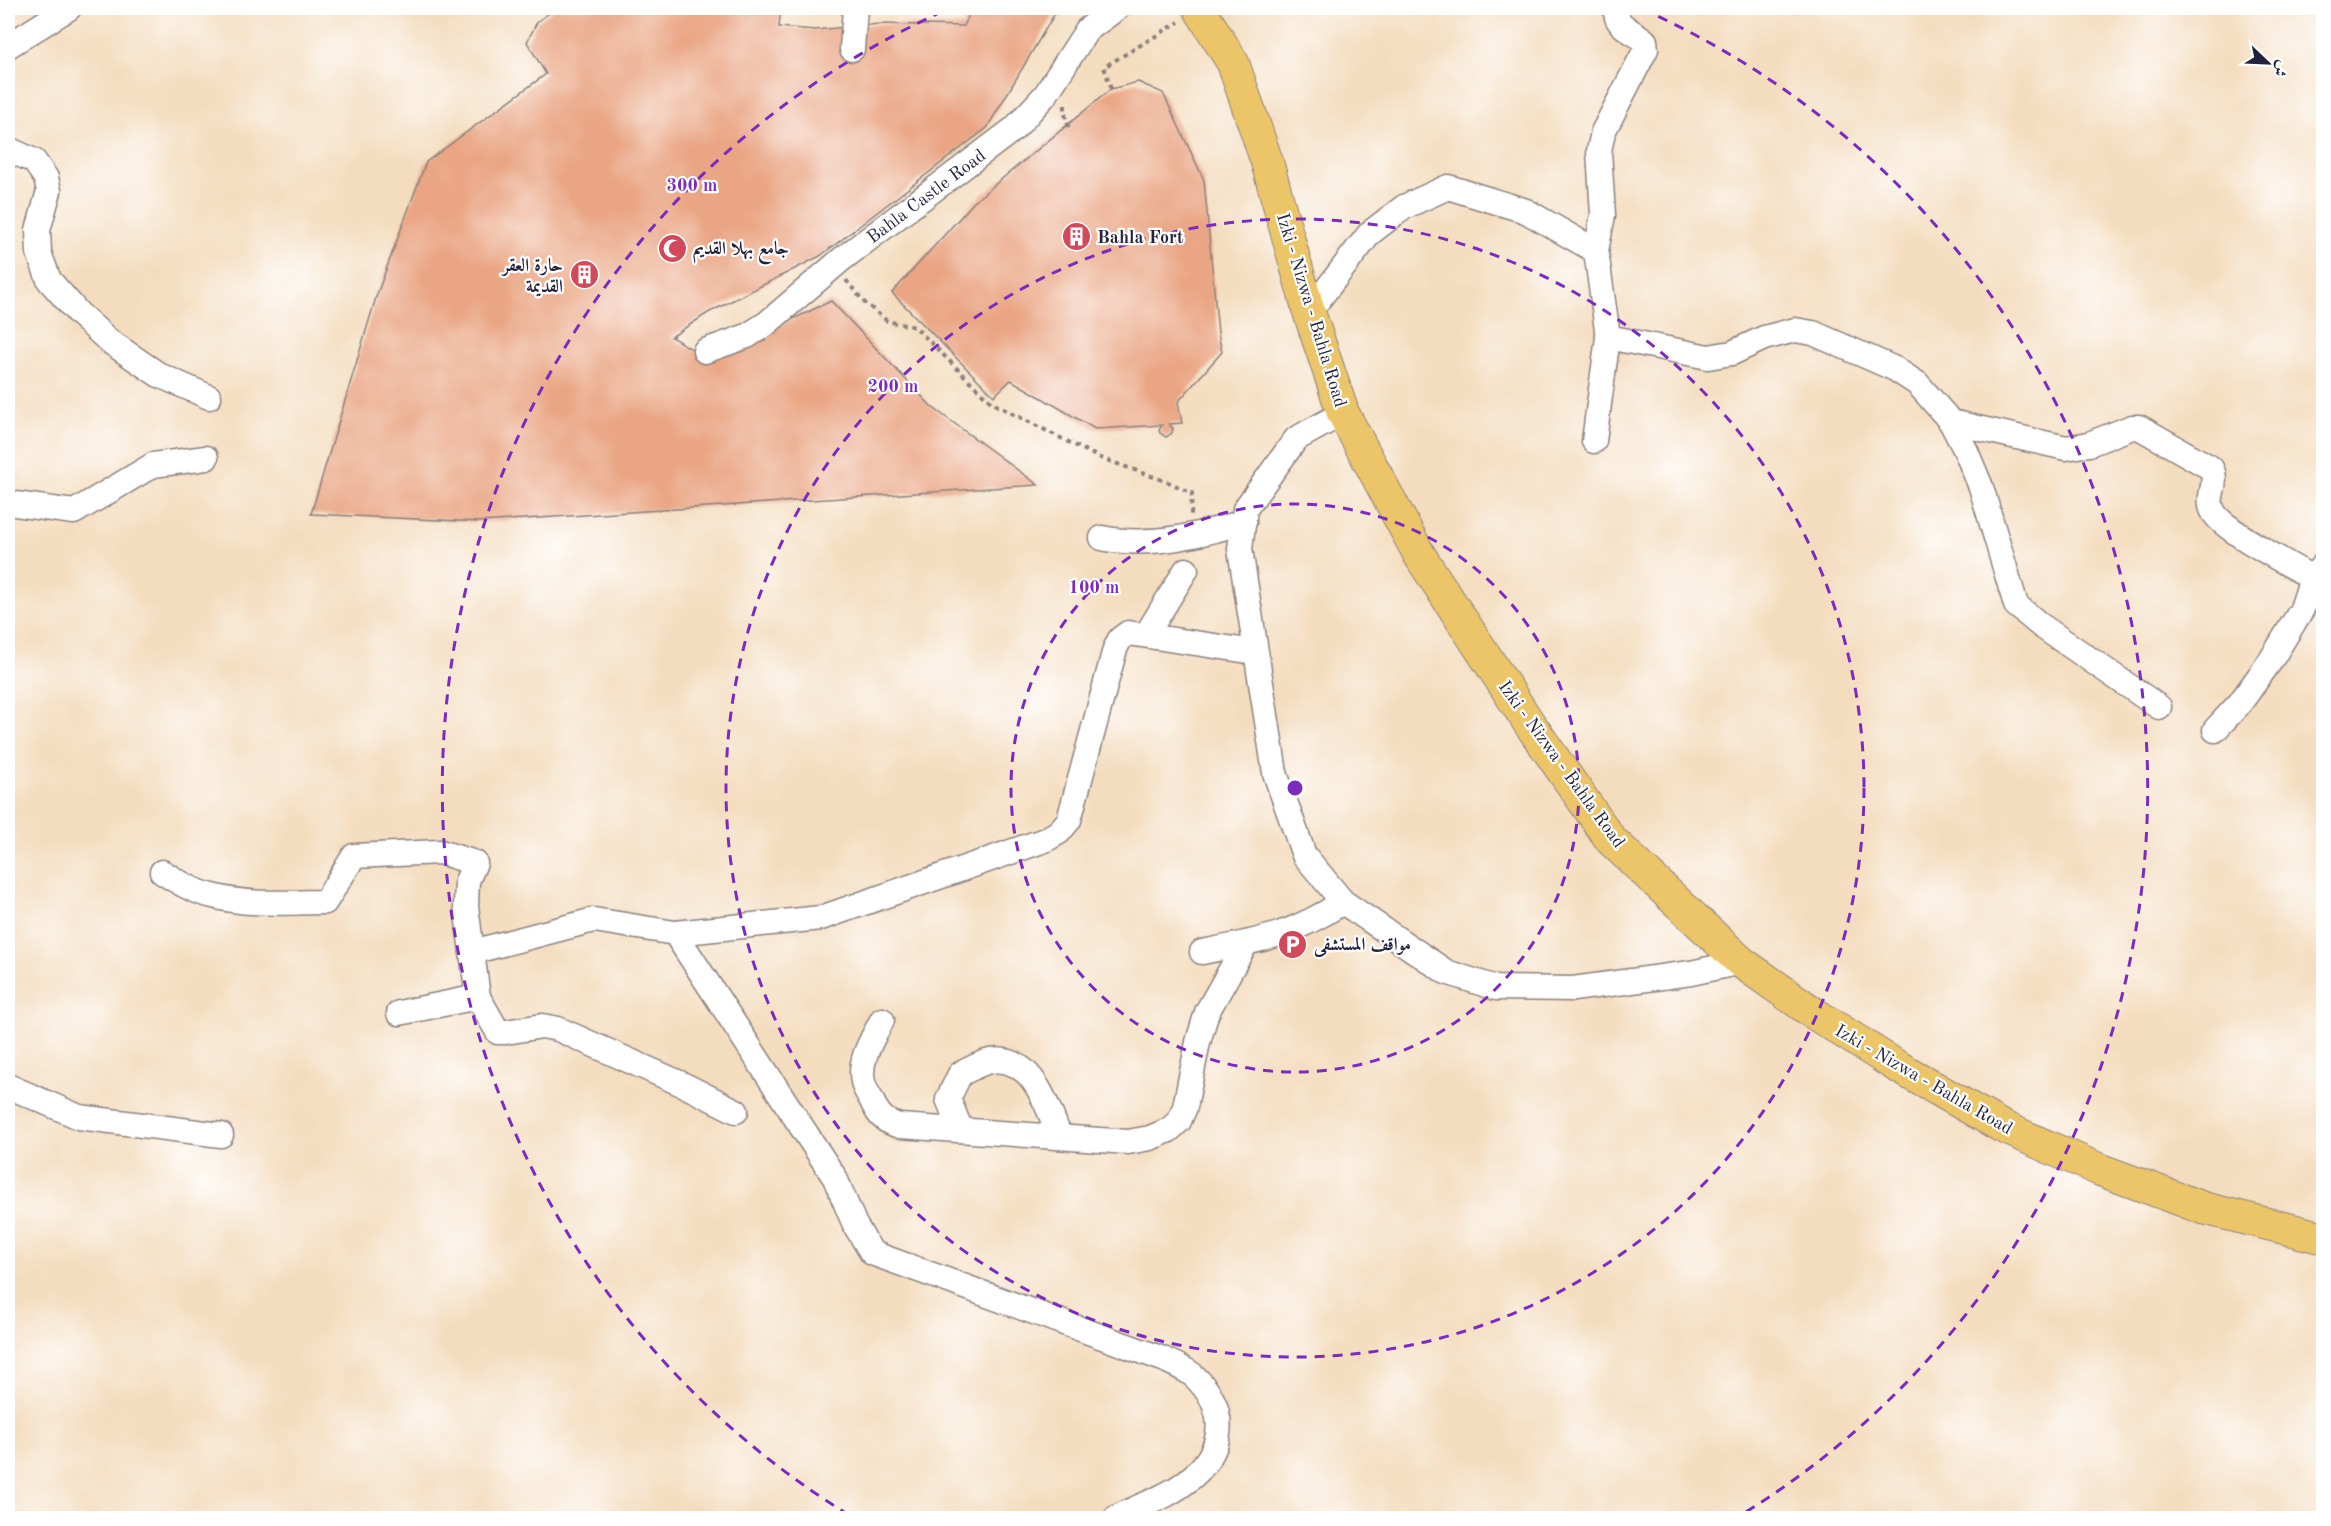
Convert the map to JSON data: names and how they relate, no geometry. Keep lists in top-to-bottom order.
{
  "streets": {
    "main road": ["Izki - Nizwa - Bahla Road"],
    "street": ["Bahla Castle Road"]
  },
  "places": {
    "building": ["Bahla Fort", "حارة العقر القديمة"],
    "mosque": ["جامع بهلا القديم"],
    "parking": ["مواقف المستشفى"]
  },
  "north": "bottom right",
  "rings": ["300 m", "200 m", "100 m"]
}
